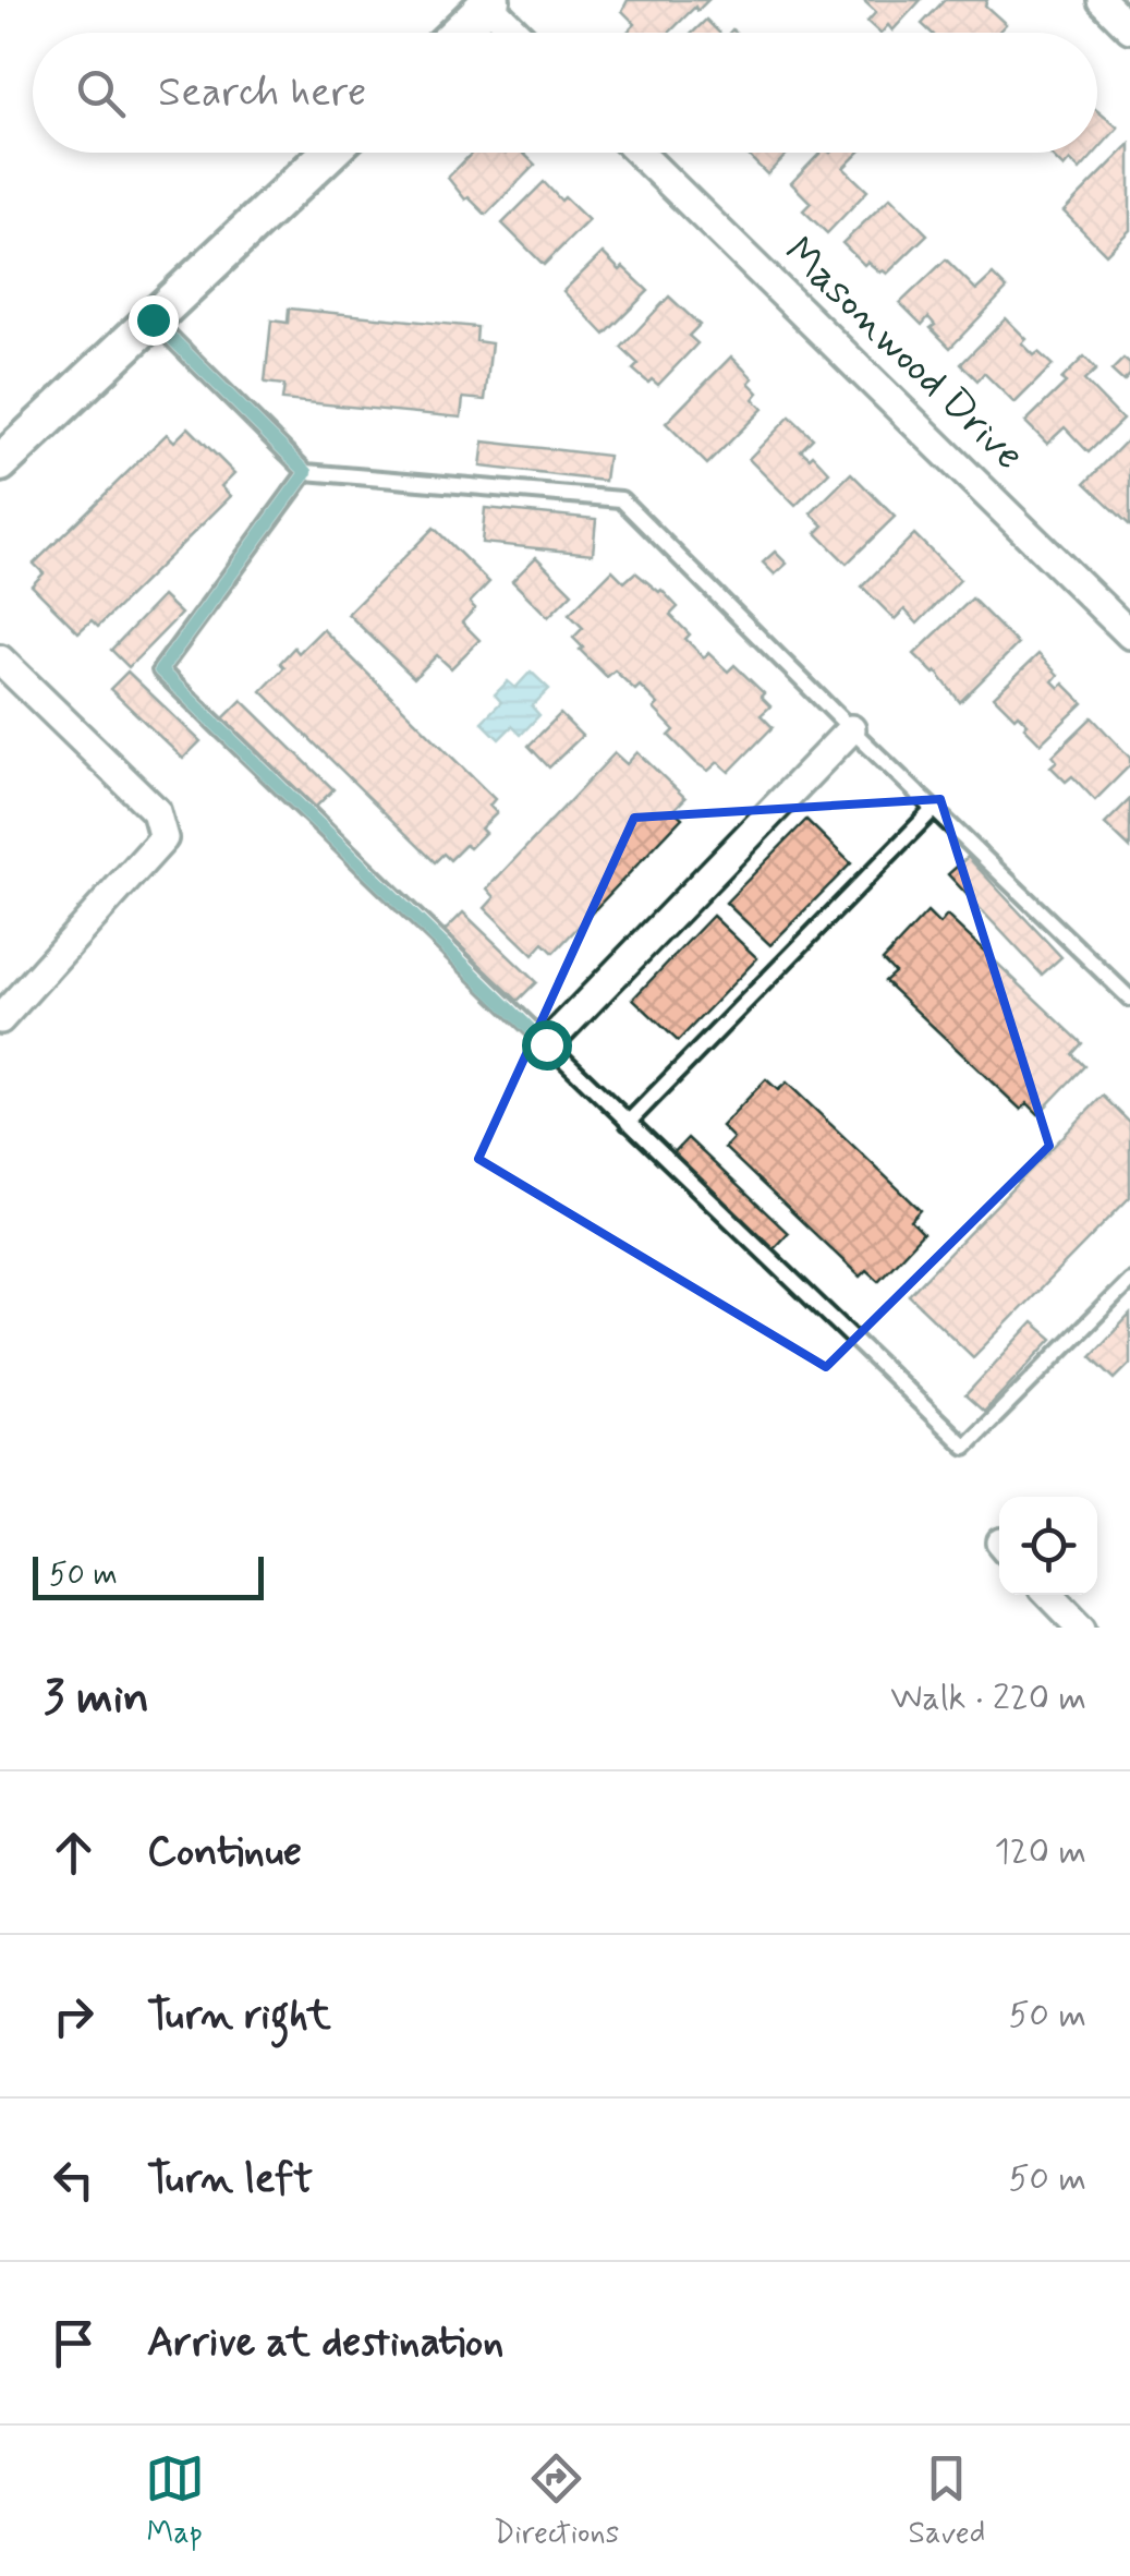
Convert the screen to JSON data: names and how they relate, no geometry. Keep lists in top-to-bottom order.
{
  "streets": {
    "street": ["Masonwood Drive"]
  },
  "scale_bar": "50 m",
  "page": {
    "search": "Search here",
    "scale": "50 m",
    "heading": ["3 min", "Walk · 220 m"],
    "list": [
      ["Continue", "120 m"],
      ["Turn right", "50 m"],
      ["Turn left", "50 m"],
      "Arrive at destination"
    ],
    "nav": ["Map", "Directions", "Saved"]
  }
}
